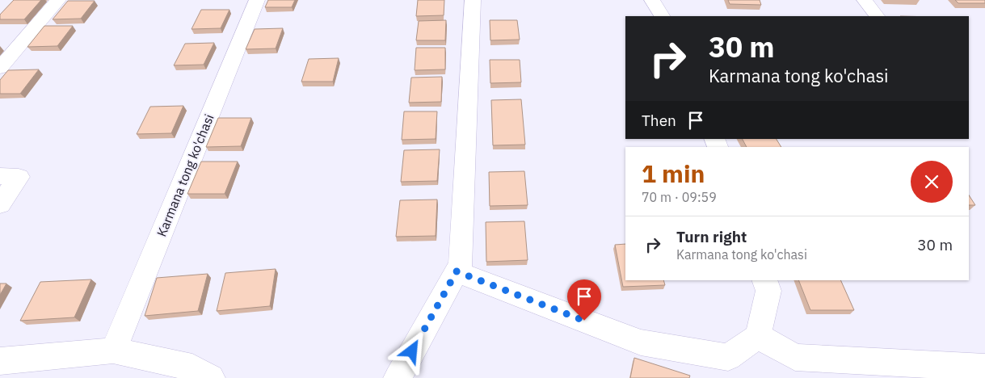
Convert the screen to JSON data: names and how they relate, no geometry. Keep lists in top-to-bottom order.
{
  "streets": {
    "street": ["Karmana tong ko'chasi"]
  },
  "page": {
    "turn": ["30 m", "Karmana tong ko'chasi"],
    "then": "Then",
    "heading": ["1 min", "70 m · 09:59"],
    "list": [
      {
        "name": "Turn right",
        "note": "Karmana tong ko'chasi",
        "value": "30 m"
      }
    ]
  }
}
